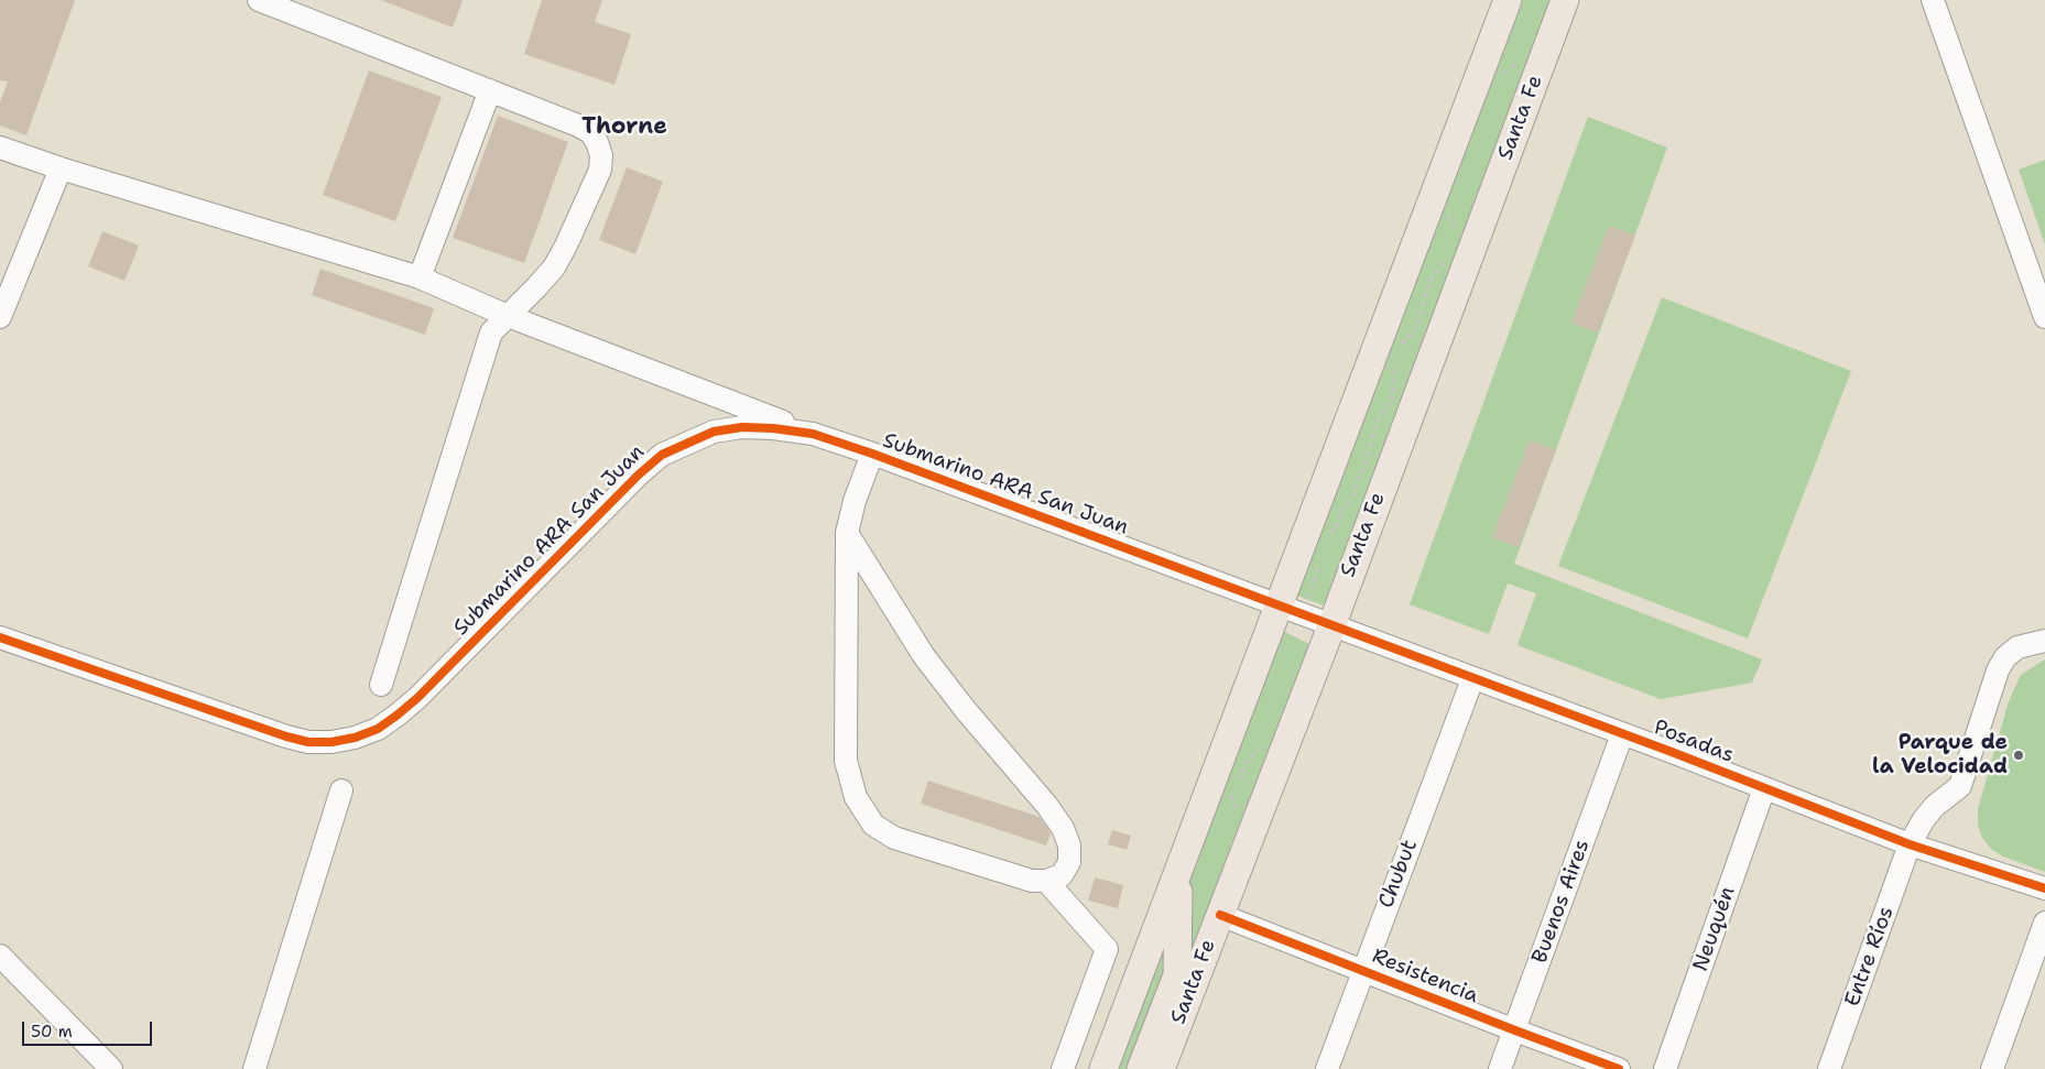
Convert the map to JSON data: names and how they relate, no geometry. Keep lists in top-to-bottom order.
{
  "streets": {
    "main road": ["Santa Fe"],
    "street": [
      "Submarino ARA San Juan",
      "Posadas",
      "Chubut",
      "Buenos Aires",
      "Neuquén",
      "Entre Ríos",
      "Resistencia"
    ]
  },
  "crossings": [
    ["Santa Fe", "Submarino ARA San Juan"],
    ["Santa Fe", "Posadas"],
    ["Santa Fe", "Resistencia"],
    ["Submarino ARA San Juan", "Posadas"],
    ["Posadas", "Chubut"],
    ["Posadas", "Buenos Aires"],
    ["Posadas", "Neuquén"],
    ["Posadas", "Entre Ríos"],
    ["Chubut", "Resistencia"],
    ["Buenos Aires", "Resistencia"]
  ],
  "districts": ["Thorne"],
  "places": ["Parque de la Velocidad"],
  "scale_bar": "50 m"
}
